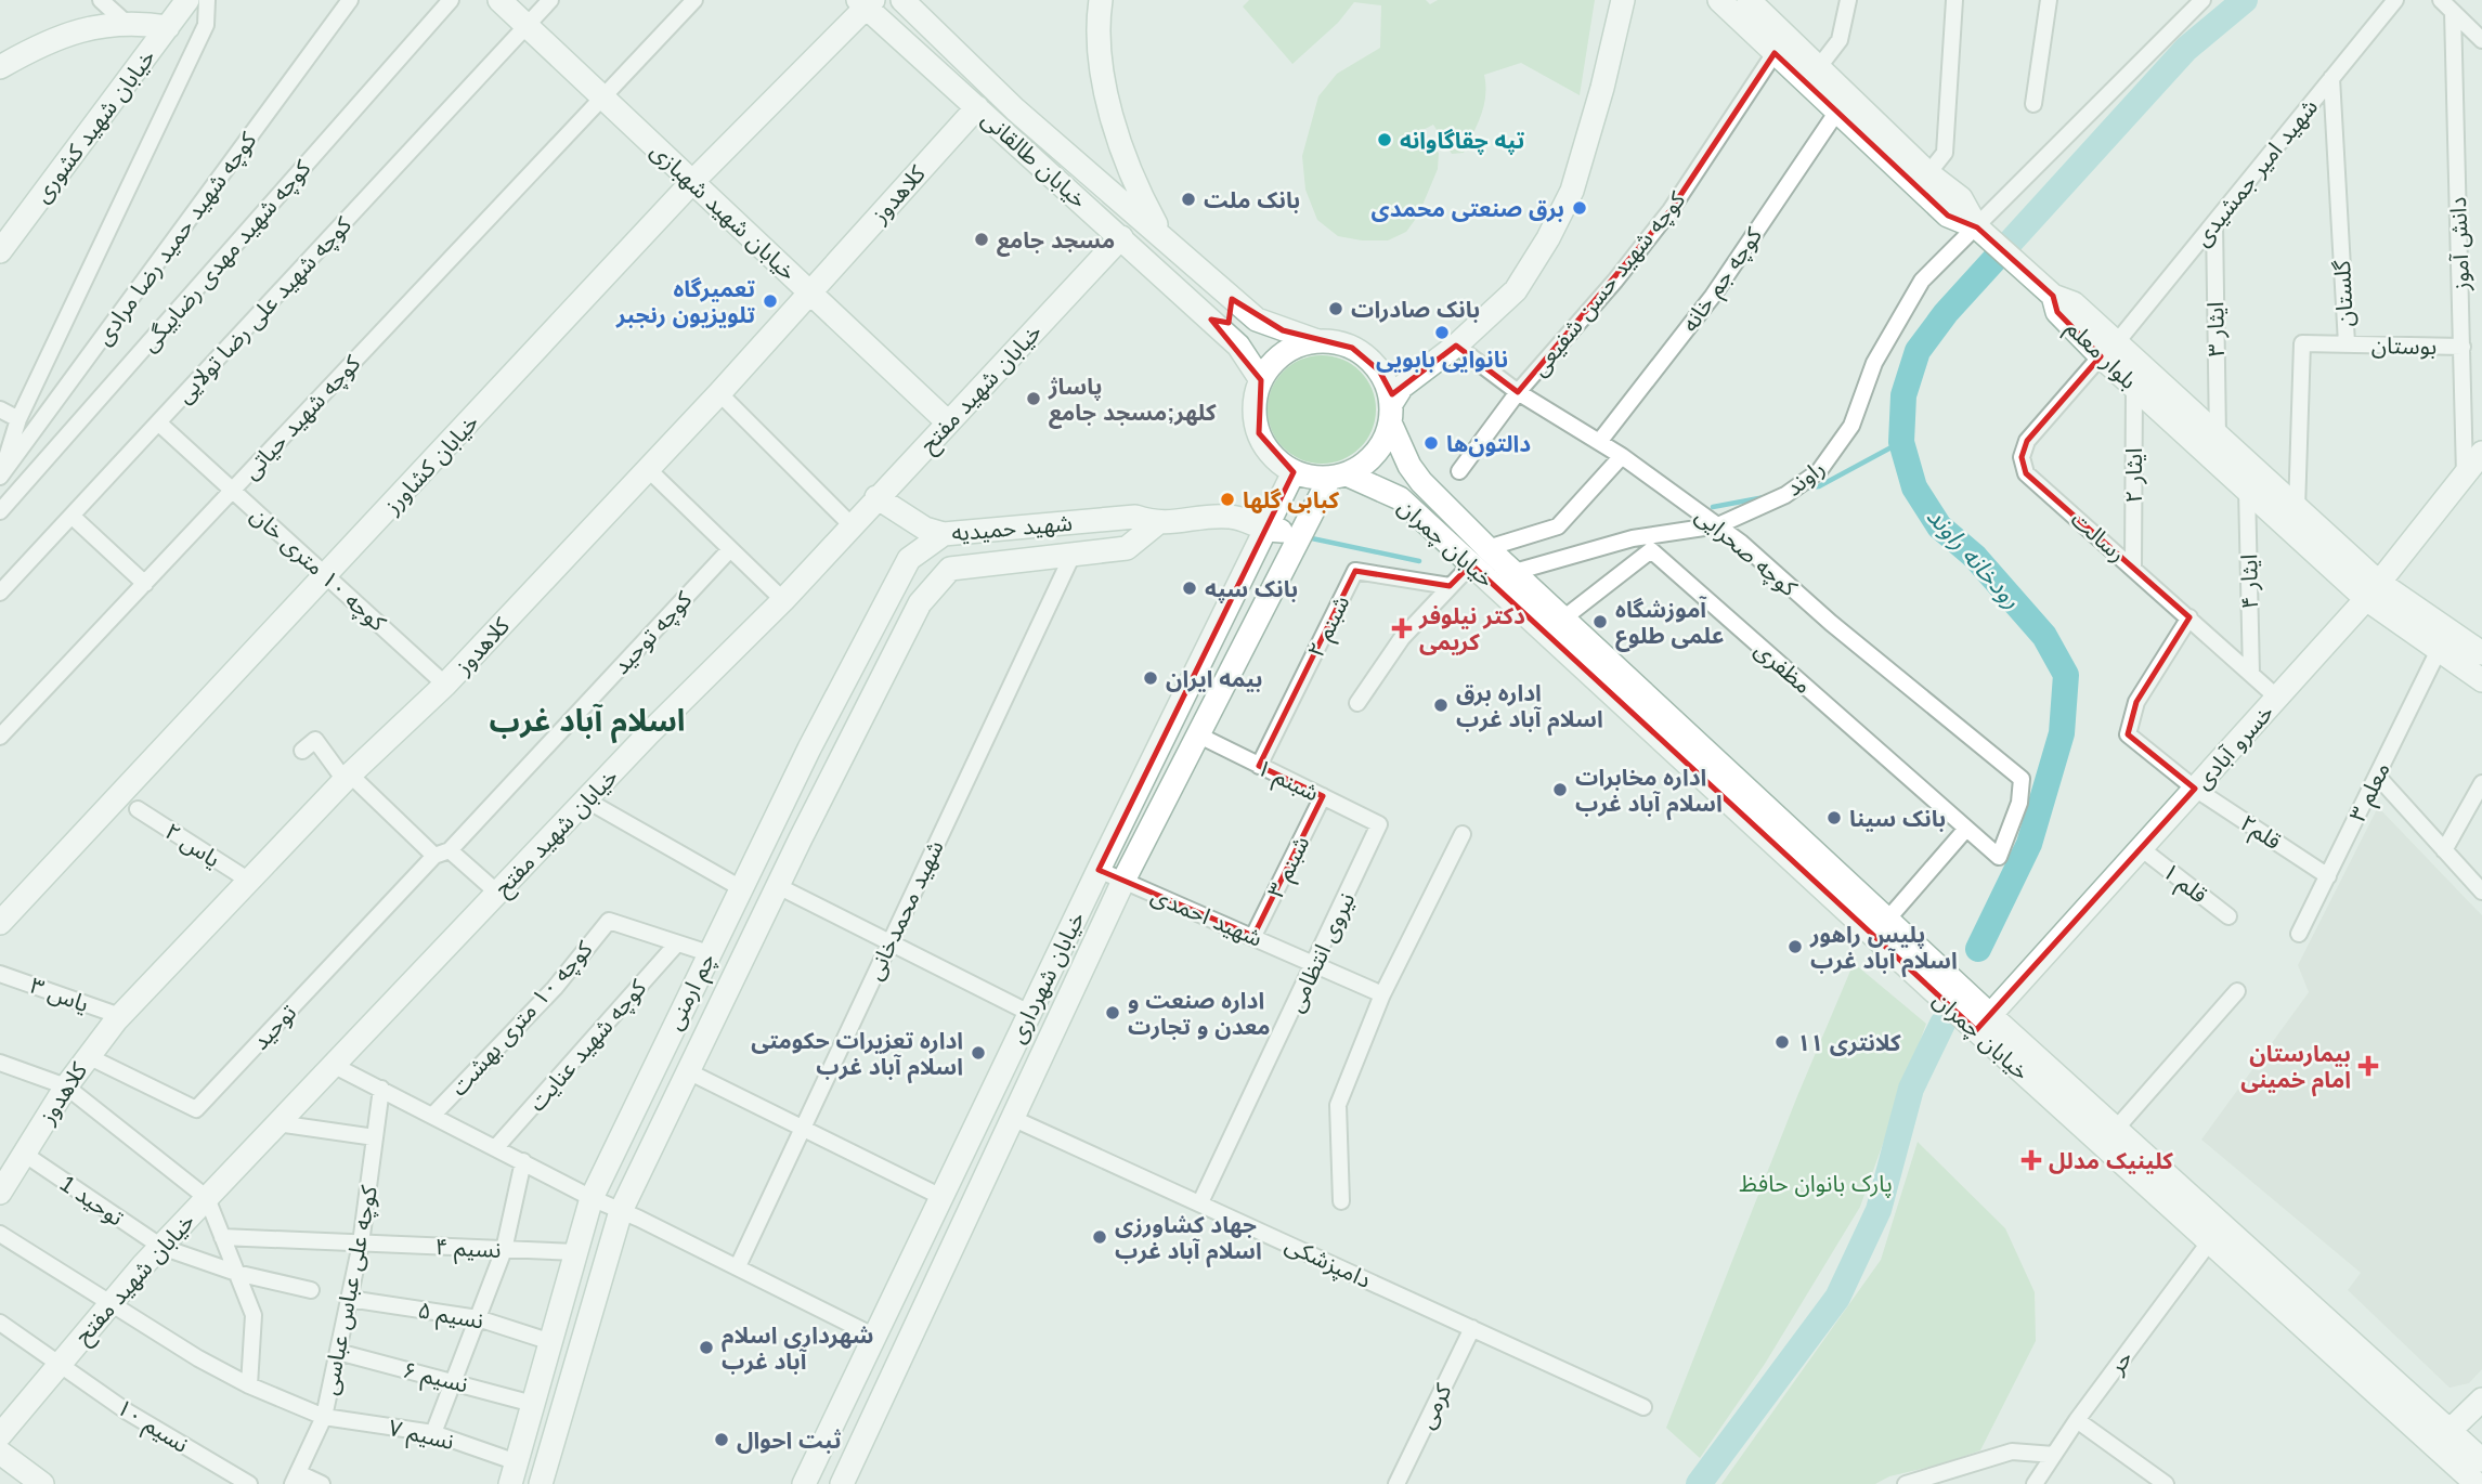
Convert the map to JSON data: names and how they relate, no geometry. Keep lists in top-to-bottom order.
{
  "streets": {
    "main road": [
      "خیابان شهید کشوری",
      "خیابان طالقانی",
      "کلاهدوز",
      "خیابان شهید شهبازی",
      "بلوار معلم",
      "خیابان شهید مفتح",
      "خیابان کشاورز",
      "شهید حمیدیه",
      "خیابان چمران",
      "خسرو آبادی",
      "خیابان شهرداری",
      "چم ارمنی"
    ],
    "street": [
      "شهید امیر جمشیدی",
      "کوچه شهید حمید رضا مرادی",
      "دانش آموز",
      "کوچه شهید مهدی رضابیگی",
      "کوچه جم خانه",
      "کوچه شهید حسن شفیعی",
      "گلستان",
      "کوچه شهید علی رضا تولایی",
      "ایثار ۳",
      "بوستان",
      "کوچه شهید حیاتی",
      "ایثار ۲",
      "راوند",
      "رسالت",
      "کوچه صحرایی",
      "کوچه ۱۰ متری خان",
      "ایثار ۴",
      "شبنم ۲",
      "کوچه توحید",
      "مظفری",
      "شبنم ۱",
      "معلم ۳",
      "قلم۲",
      "یاس ۲",
      "شبنم ۳",
      "قلم ۱",
      "شهید محمدخانی",
      "شهید احمدی",
      "نیروی انتظامی",
      "یاس ۳",
      "کوچه ۱۰ متری بهشت",
      "توحید",
      "کوچه شهید عنایت",
      "توحید 1",
      "نسیم ۴",
      "دامپزشکی",
      "کوچه علی عباس عباسی",
      "نسیم ۵",
      "حر",
      "نسیم ۶",
      "کرمی",
      "نسیم ۱۰",
      "نسیم ۷"
    ]
  },
  "crossings": [
    ["خیابان طالقانی", "کلاهدوز"],
    ["خیابان طالقانی", "خیابان شهید مفتح"],
    ["خیابان طالقانی", "خیابان کشاورز"],
    ["خیابان طالقانی", "خیابان چمران"],
    ["خیابان طالقانی", "خیابان شهرداری"],
    ["شهید امیر جمشیدی", "گلستان"],
    ["شهید امیر جمشیدی", "ایثار ۳"],
    ["شهید امیر جمشیدی", "بلوار معلم"],
    ["شهید امیر جمشیدی", "رسالت"],
    ["کلاهدوز", "خیابان شهید شهبازی"],
    ["کلاهدوز", "کوچه ۱۰ متری خان"],
    ["کلاهدوز", "یاس ۲"],
    ["کلاهدوز", "یاس ۳"],
    ["کلاهدوز", "توحید"],
    ["کلاهدوز", "توحید 1"],
    ["خیابان شهید شهبازی", "کوچه شهید علی رضا تولایی"],
    ["خیابان شهید شهبازی", "خیابان شهید مفتح"],
    ["خیابان شهید شهبازی", "کوچه شهید حیاتی"],
    ["خیابان شهید شهبازی", "خیابان کشاورز"],
    ["دانش آموز", "بوستان"],
    ["دانش آموز", "خسرو آبادی"],
    ["کوچه جم خانه", "کوچه صحرایی"],
    ["کوچه شهید حسن شفیعی", "کوچه صحرایی"],
    ["گلستان", "بوستان"],
    ["گلستان", "بلوار معلم"],
    ["کوچه شهید علی رضا تولایی", "کوچه ۱۰ متری خان"],
    ["ایثار ۳", "بلوار معلم"],
    ["بلوار معلم", "ایثار ۲"],
    ["بلوار معلم", "راوند"],
    ["بلوار معلم", "رسالت"],
    ["بلوار معلم", "ایثار ۴"],
    ["بلوار معلم", "خسرو آبادی"],
    ["بلوار معلم", "معلم ۳"],
    ["خیابان شهید مفتح", "شهید حمیدیه"],
    ["خیابان شهید مفتح", "توحید 1"],
    ["خیابان شهید مفتح", "نسیم ۱۰"],
    ["خیابان شهید مفتح", "نسیم ۷"],
    ["کوچه شهید حیاتی", "کوچه ۱۰ متری خان"],
    ["خیابان کشاورز", "کوچه ۱۰ متری خان"],
    ["ایثار ۲", "رسالت"],
    ["راوند", "خیابان چمران"],
    ["راوند", "کوچه صحرایی"],
    ["شهید حمیدیه", "شهید محمدخانی"],
    ["شهید حمیدیه", "خیابان شهرداری"],
    ["شهید حمیدیه", "چم ارمنی"],
    ["رسالت", "ایثار ۴"],
    ["رسالت", "خسرو آبادی"],
    ["رسالت", "قلم۲"],
    ["خیابان چمران", "مظفری"],
    ["خیابان چمران", "خسرو آبادی"],
    ["خیابان چمران", "خیابان شهرداری"],
    ["خیابان چمران", "حر"],
    ["کوچه صحرایی", "مظفری"],
    ["شبنم ۲", "شبنم ۱"],
    ["کوچه توحید", "توحید"],
    ["خسرو آبادی", "قلم۲"],
    ["خسرو آبادی", "قلم ۱"],
    ["شبنم ۱", "شبنم ۳"],
    ["شبنم ۱", "نیروی انتظامی"],
    ["شبنم ۱", "خیابان شهرداری"],
    ["معلم ۳", "قلم۲"],
    ["شبنم ۳", "شهید احمدی"],
    ["شهید احمدی", "نیروی انتظامی"],
    ["شهید احمدی", "خیابان شهرداری"],
    ["نیروی انتظامی", "دامپزشکی"],
    ["خیابان شهرداری", "دامپزشکی"],
    ["چم ارمنی", "نسیم ۴"],
    ["چم ارمنی", "نسیم ۵"],
    ["چم ارمنی", "نسیم ۶"],
    ["چم ارمنی", "نسیم ۷"],
    ["کوچه ۱۰ متری بهشت", "کوچه شهید عنایت"],
    ["نسیم ۴", "کوچه علی عباس عباسی"],
    ["دامپزشکی", "کرمی"],
    ["کوچه علی عباس عباسی", "نسیم ۵"],
    ["کوچه علی عباس عباسی", "نسیم ۶"],
    ["کوچه علی عباس عباسی", "نسیم ۷"]
  ],
  "districts": ["اسلام آباد غرب"],
  "water": ["رودخانه راوند"],
  "parks": ["پارک بانوان حافظ"],
  "places": {
    "other": [
      "تپه چقاگاوانه",
      "بانک ملت",
      "برق صنعتی محمدی",
      "مسجد جامع",
      "تعمیرگاه تلویزیون رنجبر",
      "بانک صادرات",
      "نانوایی بابویی",
      "پاساژ کلهر;مسجد جامع",
      "دالتون‌ها",
      "کبابی گلها",
      "بانک سپه",
      "آموزشگاه علمی طلوع",
      "بیمه ایران",
      "اداره برق اسلام آباد غرب",
      "اداره مخابرات اسلام آباد غرب",
      "بانک سینا",
      "پلیس راهور اسلام آباد غرب",
      "اداره صنعت و معدن و تجارت",
      "کلانتری ۱۱",
      "اداره تعزیرات حکومتی اسلام آباد غرب",
      "جهاد کشاورزی اسلام آباد غرب",
      "شهرداری اسلام آباد غرب",
      "ثبت احوال"
    ],
    "health": ["دکتر نیلوفر کریمی", "بیمارستان امام خمینی", "کلینیک مدلل"]
  }
}
